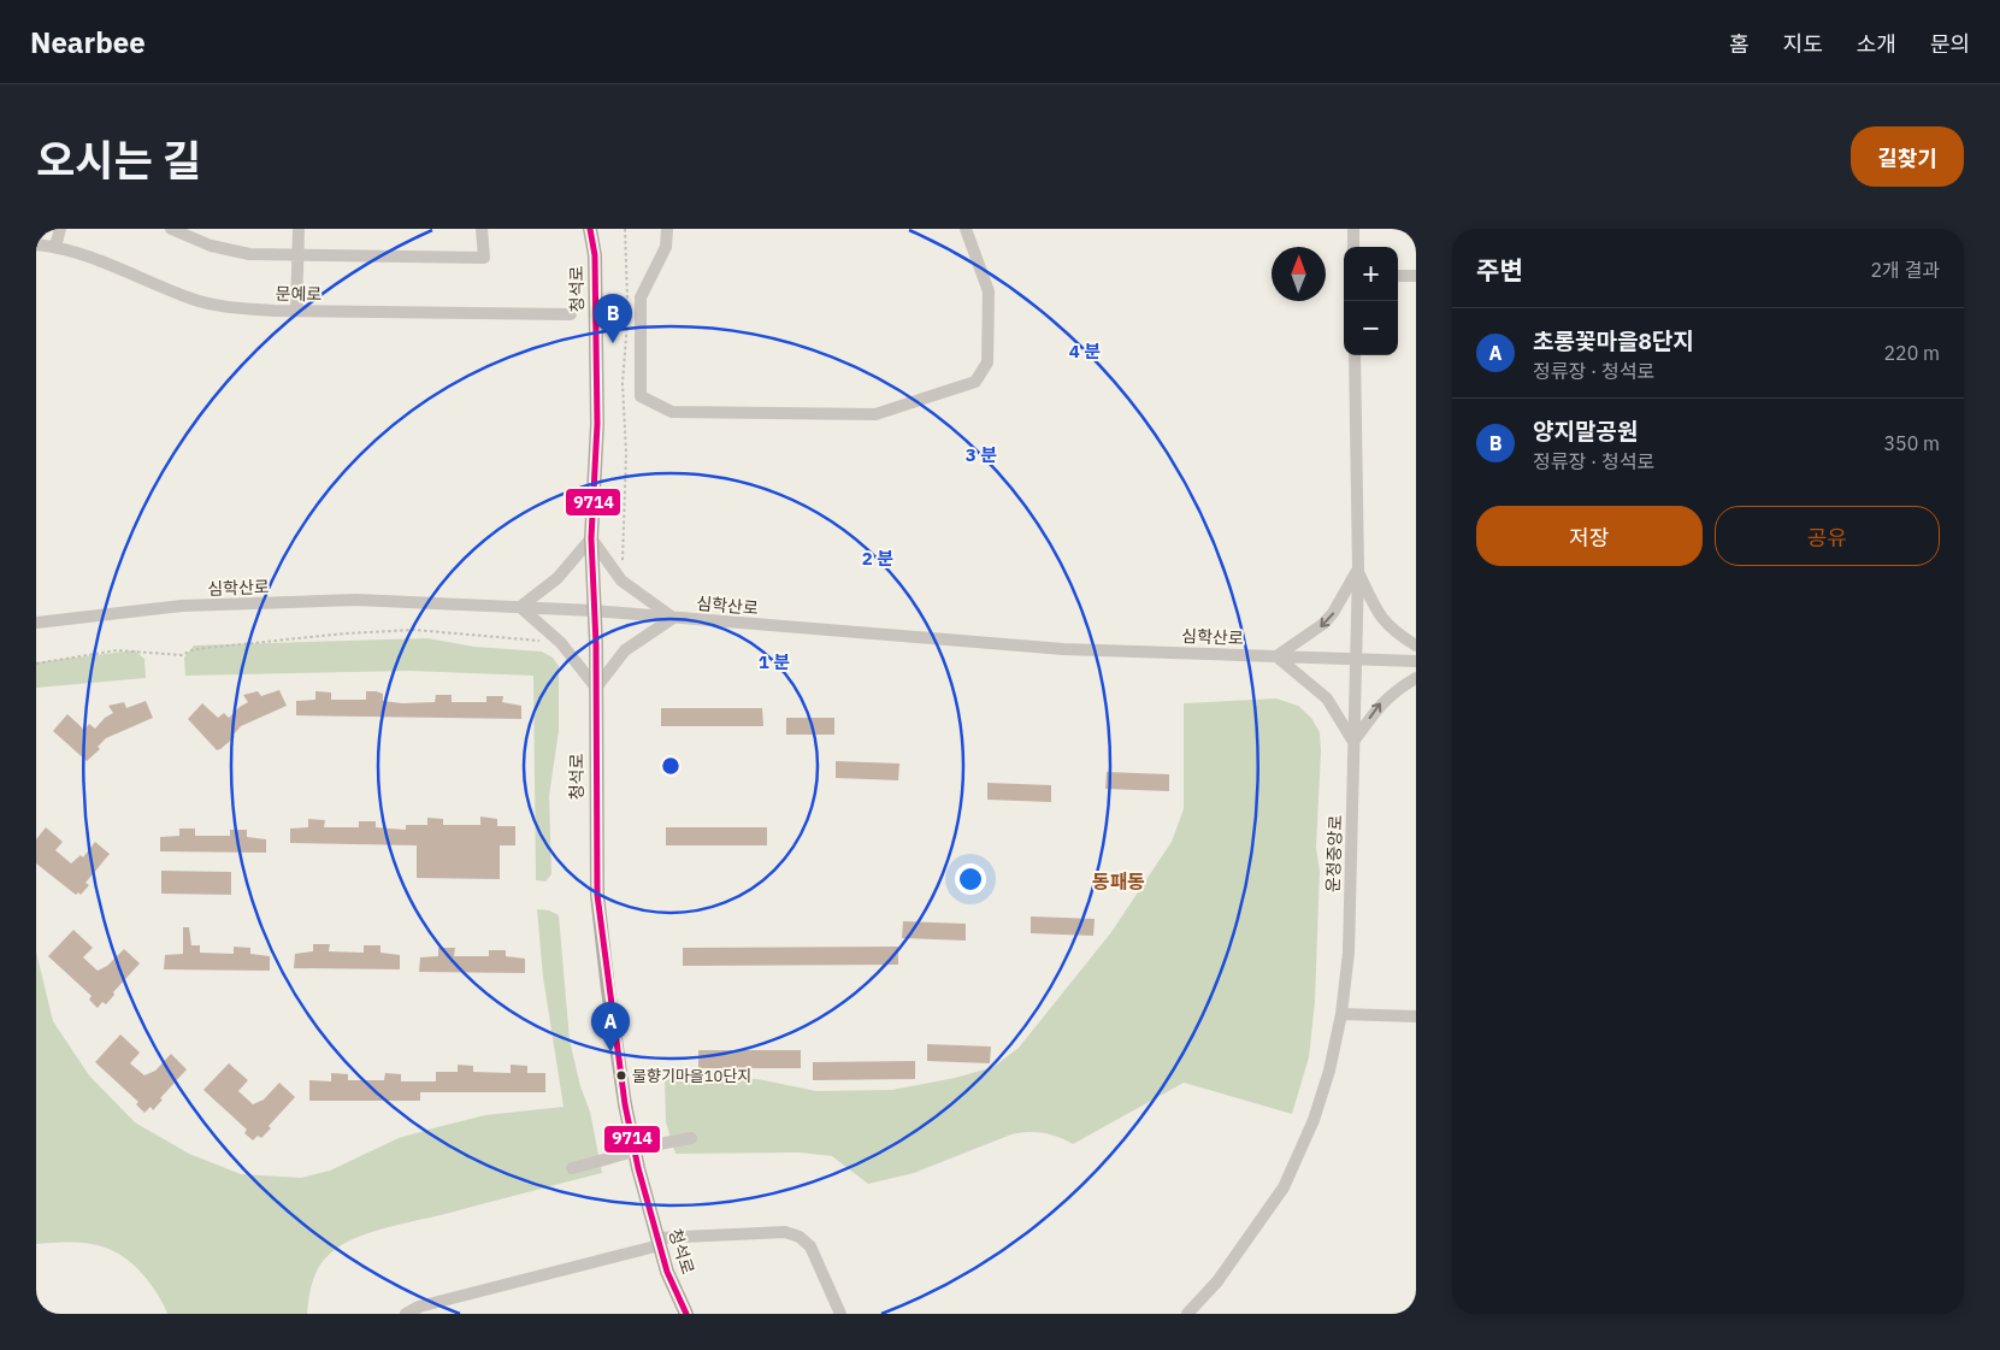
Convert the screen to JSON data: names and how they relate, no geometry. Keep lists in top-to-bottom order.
{
  "streets": {
    "main road": ["청석로"],
    "street": ["문예로", "심학산로", "운정중앙로"]
  },
  "crossings": [
    ["청석로", "심학산로"],
    ["심학산로", "운정중앙로"]
  ],
  "districts": ["동패동"],
  "places": ["물향기마을10단지"],
  "lines": ["transit line 9714"],
  "north": "top",
  "page": {
    "header": "Nearbee",
    "nav": [
      "홈",
      "지도",
      "소개",
      "문의"
    ],
    "title": "오시는 길",
    "buttons": [
      "길찾기",
      ["저장", "공유"]
    ],
    "heading": ["주변", "2개 결과"],
    "map_buttons": ["+", "−"],
    "pins": ["B", "A"],
    "list": [
      {
        "mark": "A",
        "name": "초롱꽃마을8단지",
        "note": "정류장 · 청석로",
        "value": "220 m"
      },
      {
        "mark": "B",
        "name": "양지말공원",
        "note": "정류장 · 청석로",
        "value": "350 m"
      }
    ]
  },
  "rings": [
    "4 분",
    "3 분",
    "2 분",
    "1 분"
  ]
}
